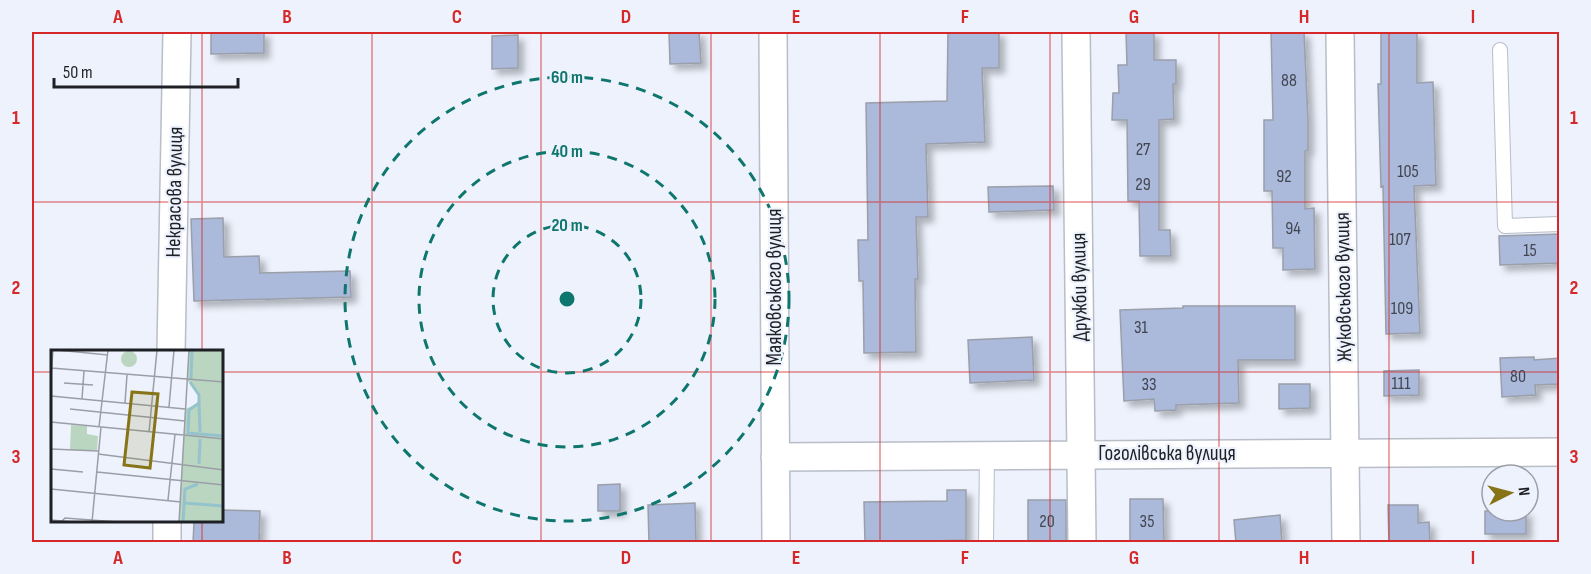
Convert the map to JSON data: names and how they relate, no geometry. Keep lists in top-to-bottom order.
{
  "streets": {
    "street": [
      "Некрасова вулиця",
      "Маяковського вулиця",
      "Дружби вулиця",
      "Жуковського вулиця",
      "Гоголівська вулиця"
    ]
  },
  "crossings": [
    ["Маяковського вулиця", "Гоголівська вулиця"],
    ["Дружби вулиця", "Гоголівська вулиця"],
    ["Жуковського вулиця", "Гоголівська вулиця"]
  ],
  "house_numbers": [
    "88",
    "27",
    "105",
    "92",
    "29",
    "94",
    "107",
    "15",
    "109",
    "31",
    "80",
    "111",
    "33",
    "20",
    "35"
  ],
  "scale_bar": "50 m",
  "north": "right",
  "grid": {
    "columns": [
      "A",
      "B",
      "C",
      "D",
      "E",
      "F",
      "G",
      "H",
      "I"
    ],
    "rows": ["1", "2", "3"]
  },
  "rings": ["60 m", "40 m", "20 m"]
}
